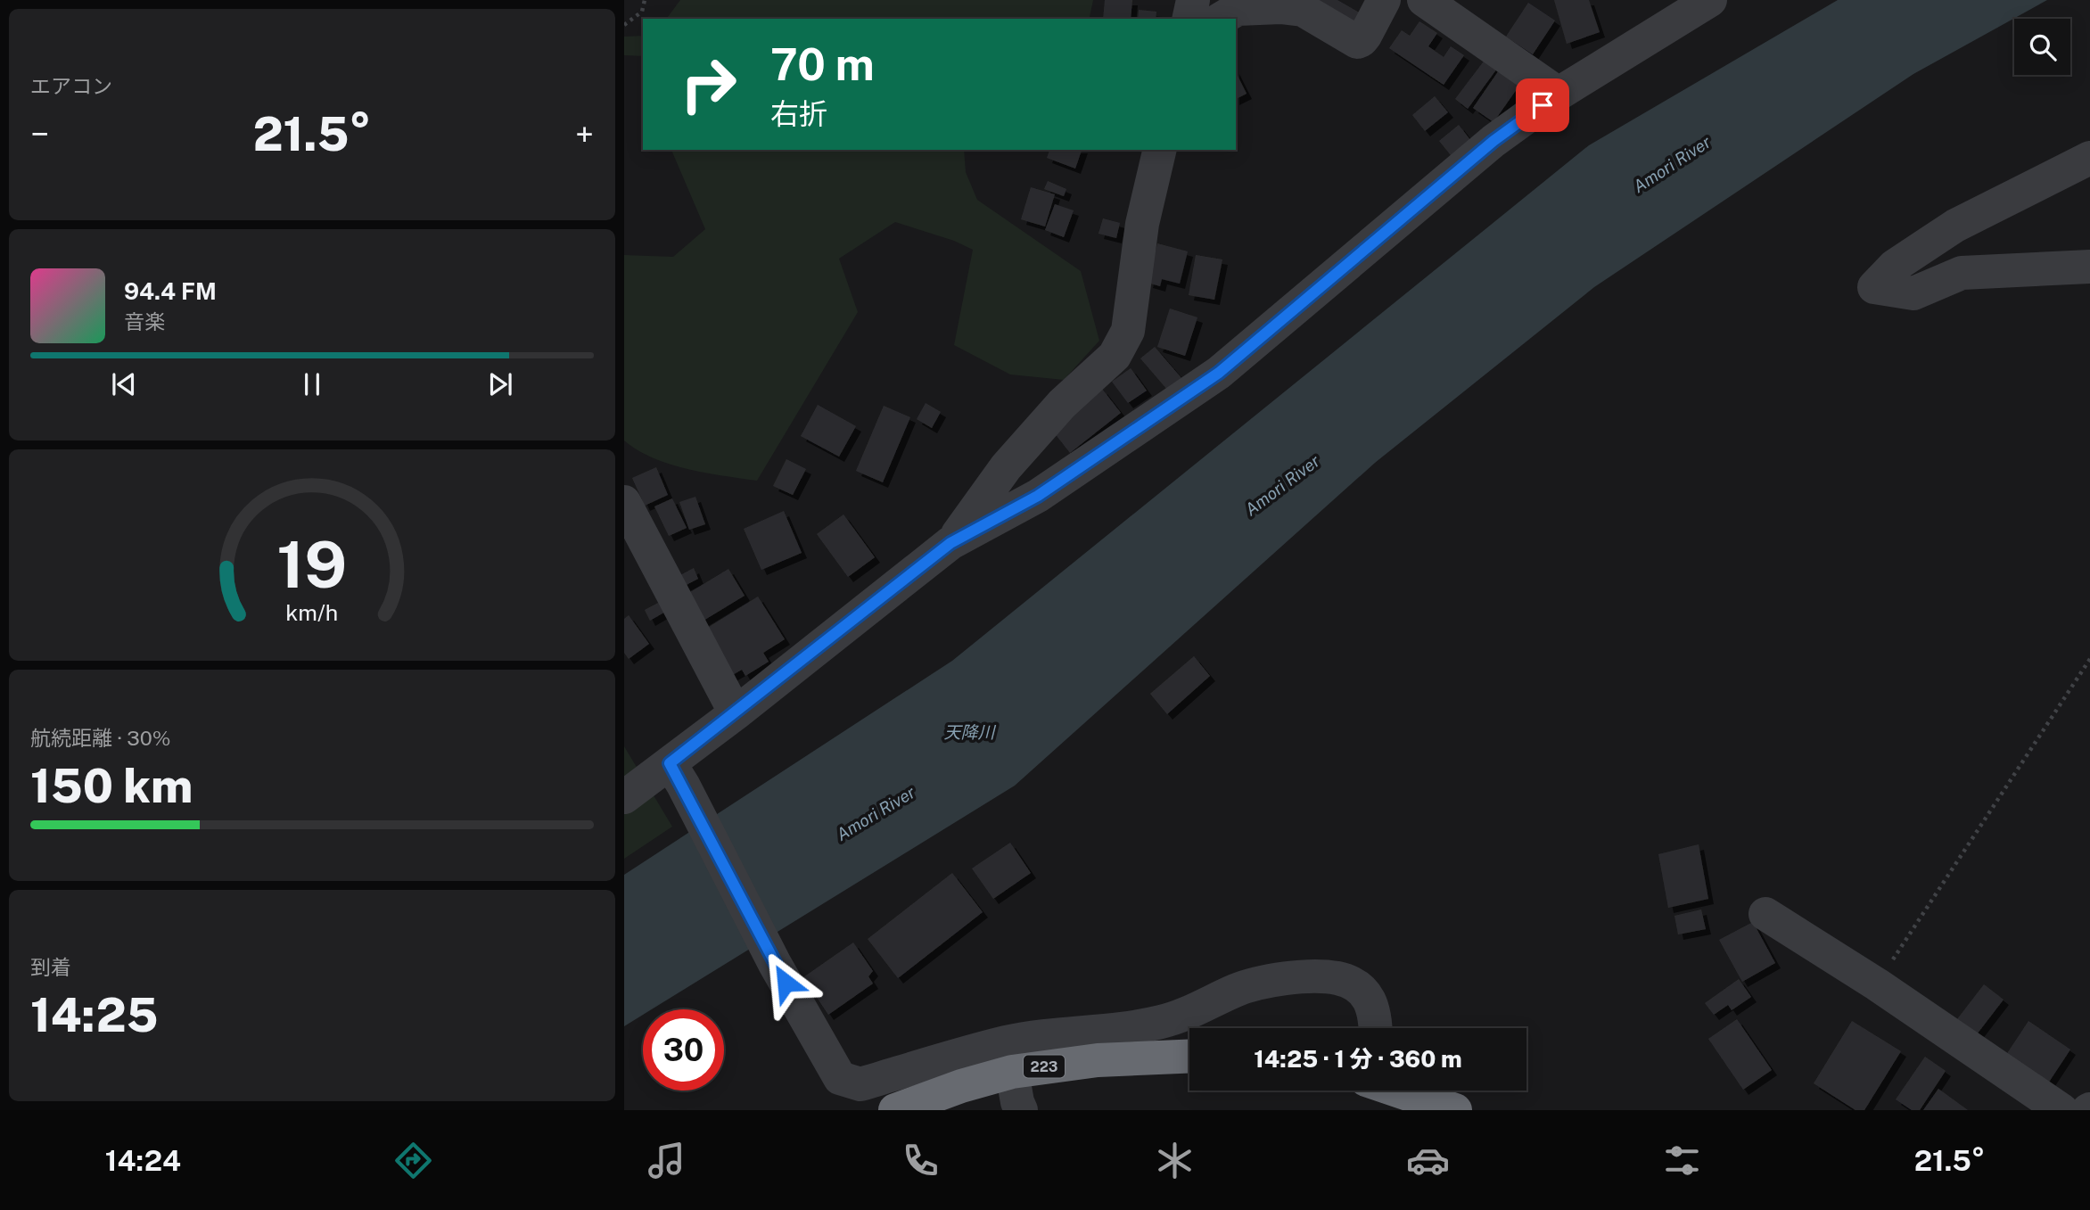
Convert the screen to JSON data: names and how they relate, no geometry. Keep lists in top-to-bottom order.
{
  "streets": {
    "highway": ["223"]
  },
  "water": ["Amori River", "天降川"],
  "page": {
    "tile": [
      "エアコン",
      ["航続距離 · 30%", "150 km"],
      ["到着", "14:25"]
    ],
    "turn": ["70 m", "右折"],
    "heat": ["−", "21.5°", "+"],
    "song": ["94.4 FM", "音楽"],
    "limit": "30",
    "trip": "14:25 · 1 分 · 360 m",
    "tabs": ["14:24", "21.5°"],
    "gauge": ["19", "km/h"]
  }
}
